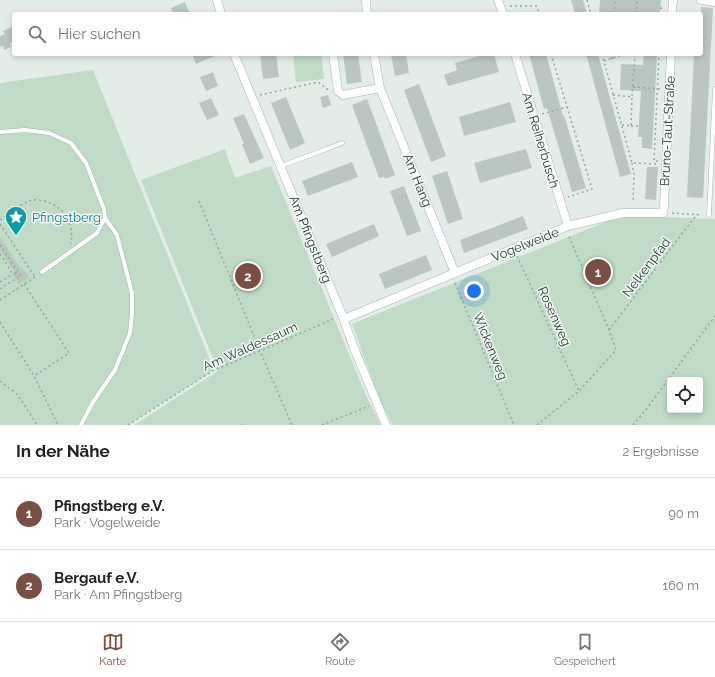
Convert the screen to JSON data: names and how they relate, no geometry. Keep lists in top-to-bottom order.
{
  "streets": {
    "street": [
      "Bruno-Taut-Straße",
      "Am Reiherbusch",
      "Am Hang",
      "Am Pfingstberg",
      "Vogelweide"
    ],
    "path": [
      "Nelkenpfad",
      "Rosenweg",
      "Am Waldessaum",
      "Wickenweg"
    ]
  },
  "crossings": [
    ["Bruno-Taut-Straße", "Vogelweide"],
    ["Am Reiherbusch", "Vogelweide"],
    ["Am Hang", "Vogelweide"],
    ["Am Hang", "Wickenweg"],
    ["Am Pfingstberg", "Vogelweide"],
    ["Am Pfingstberg", "Am Waldessaum"],
    ["Vogelweide", "Rosenweg"],
    ["Vogelweide", "Am Waldessaum"],
    ["Vogelweide", "Wickenweg"]
  ],
  "places": {
    "place": ["Pfingstberg"]
  },
  "page": {
    "search": "Hier suchen",
    "pins": ["1", "2"],
    "heading": ["In der Nähe", "2 Ergebnisse"],
    "list": [
      {
        "mark": "1",
        "name": "Pfingstberg e.V.",
        "note": "Park · Vogelweide",
        "value": "90 m"
      },
      {
        "mark": "2",
        "name": "Bergauf e.V.",
        "note": "Park · Am Pfingstberg",
        "value": "160 m"
      }
    ],
    "nav": ["Karte", "Route", "Gespeichert"]
  }
}
